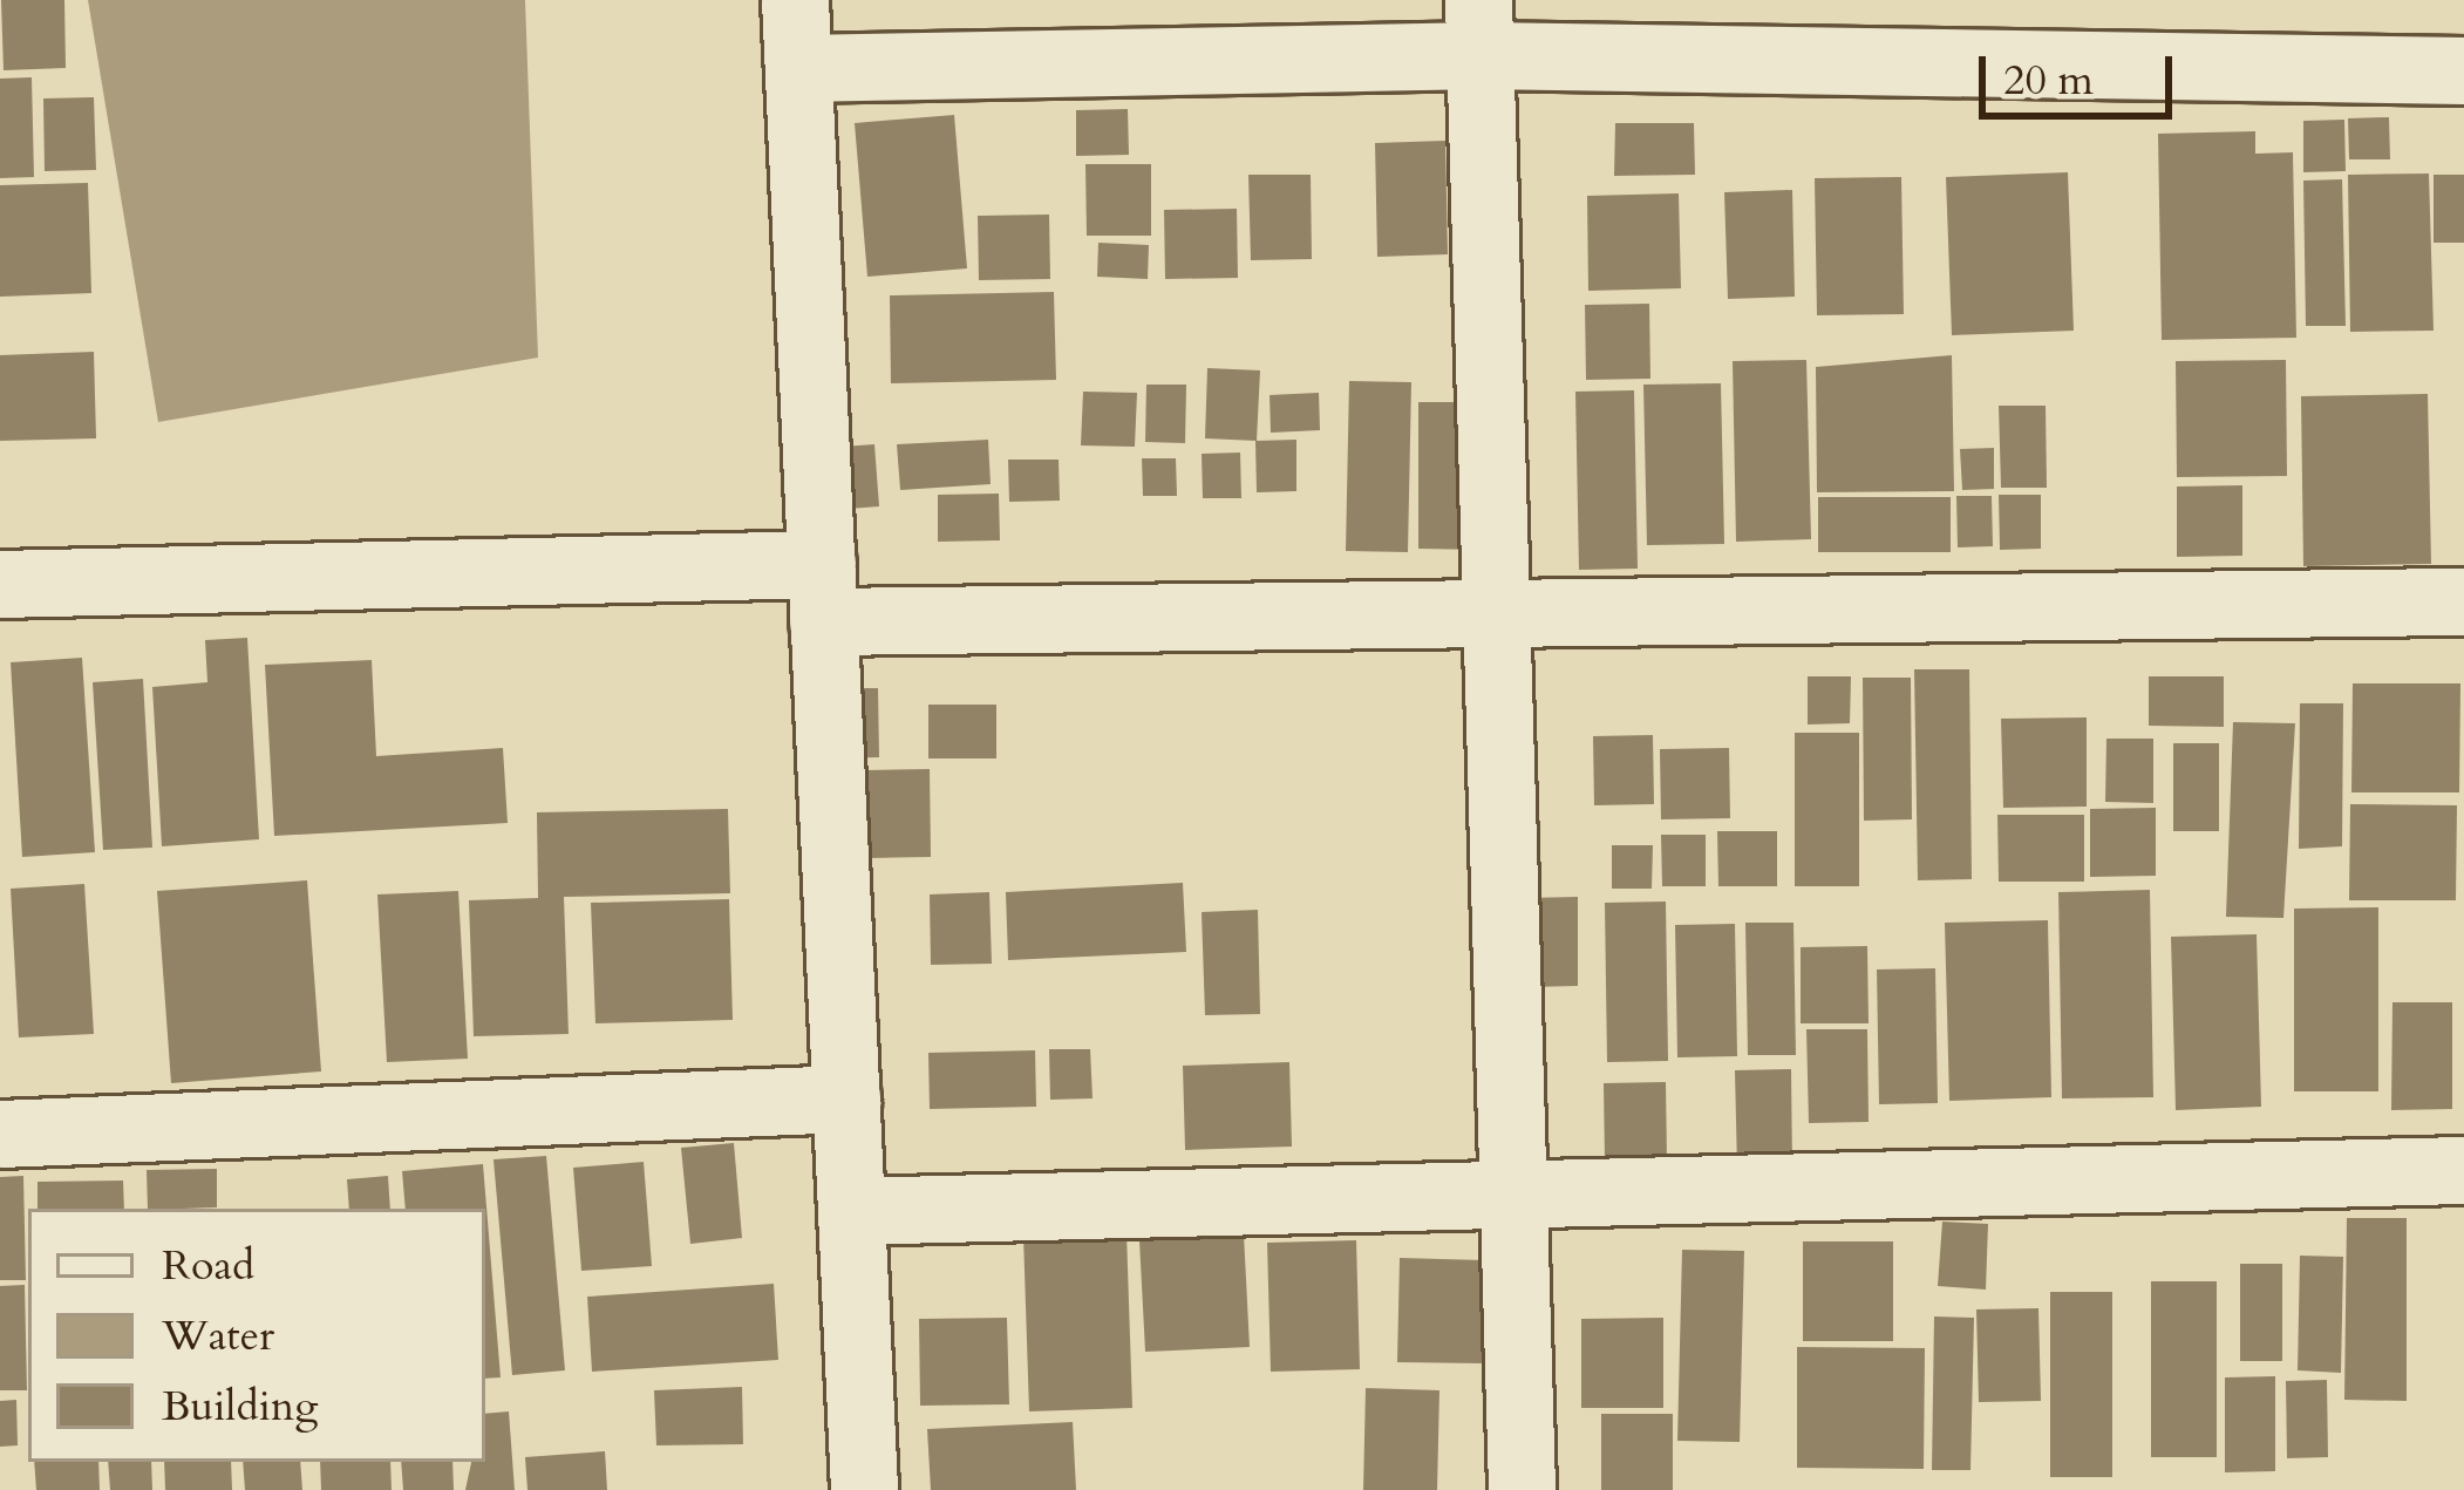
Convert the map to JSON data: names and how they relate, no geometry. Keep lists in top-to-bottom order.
{
  "legend": ["Road", "Water", "Building"],
  "scale_bar": "20 m"
}
